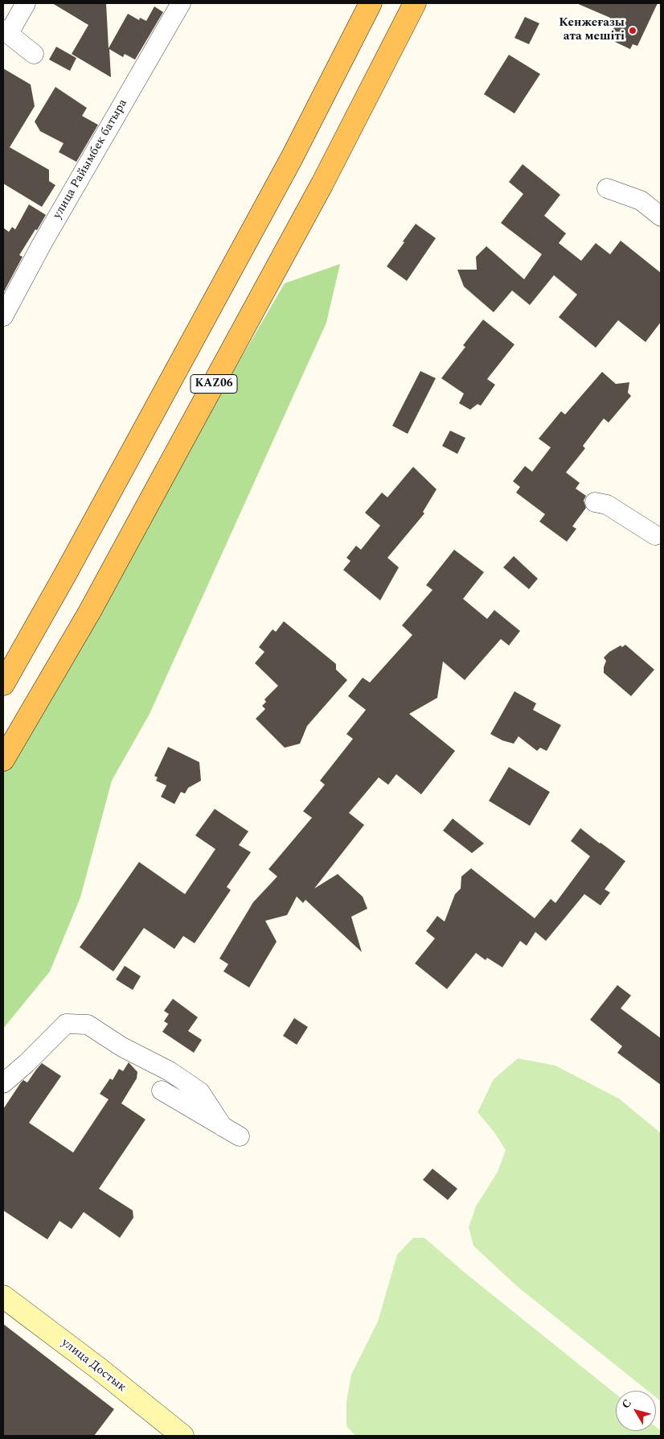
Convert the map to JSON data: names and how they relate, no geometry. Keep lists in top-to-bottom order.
{
  "streets": {
    "highway": ["KАZ06"],
    "main road": ["улица Достык"],
    "street": ["улица Райымбек батыра"]
  },
  "places": ["Кенжеғазы ата мешіті"],
  "north": "top left"
}
